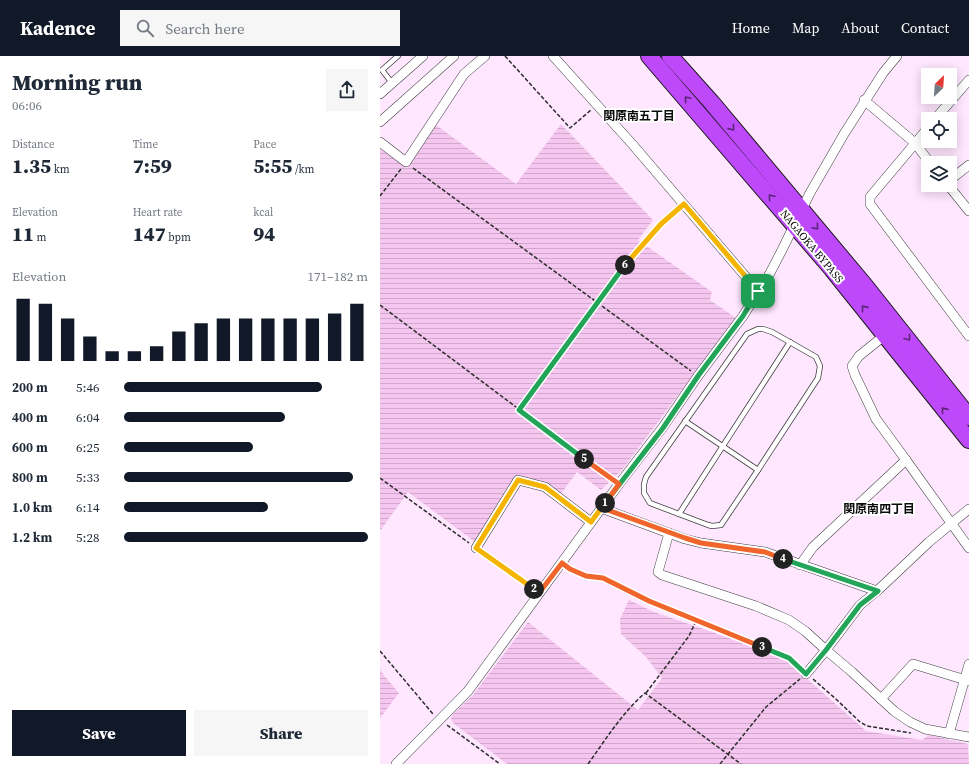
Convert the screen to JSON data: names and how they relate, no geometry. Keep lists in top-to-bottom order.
{
  "streets": {
    "highway": ["NAGAOKA BYPASS"]
  },
  "districts": ["関原南五丁目", "関原南四丁目"],
  "north": "top right",
  "page": {
    "header": "Kadence",
    "search": "Search here",
    "nav": [
      "Home",
      "Map",
      "About",
      "Contact"
    ],
    "heading": ["Morning run", "06:06"],
    "stats": [
      ["Distance", "1.35 km"],
      ["Time", "7:59"],
      ["Pace", "5:55 /km"],
      ["Elevation", "11 m"],
      ["Heart rate", "147 bpm"],
      ["kcal", "94"]
    ],
    "pins": [
      "6",
      "5",
      "1",
      "4",
      "2",
      "3"
    ],
    "chart": ["Elevation", "171–182 m"],
    "list": [
      {
        "name": "200 m",
        "note": "5:46"
      },
      {
        "name": "400 m",
        "note": "6:04"
      },
      {
        "name": "600 m",
        "note": "6:25"
      },
      {
        "name": "800 m",
        "note": "5:33"
      },
      {
        "name": "1.0 km",
        "note": "6:14"
      },
      {
        "name": "1.2 km",
        "note": "5:28"
      }
    ],
    "buttons": ["Save", "Share"]
  }
}
